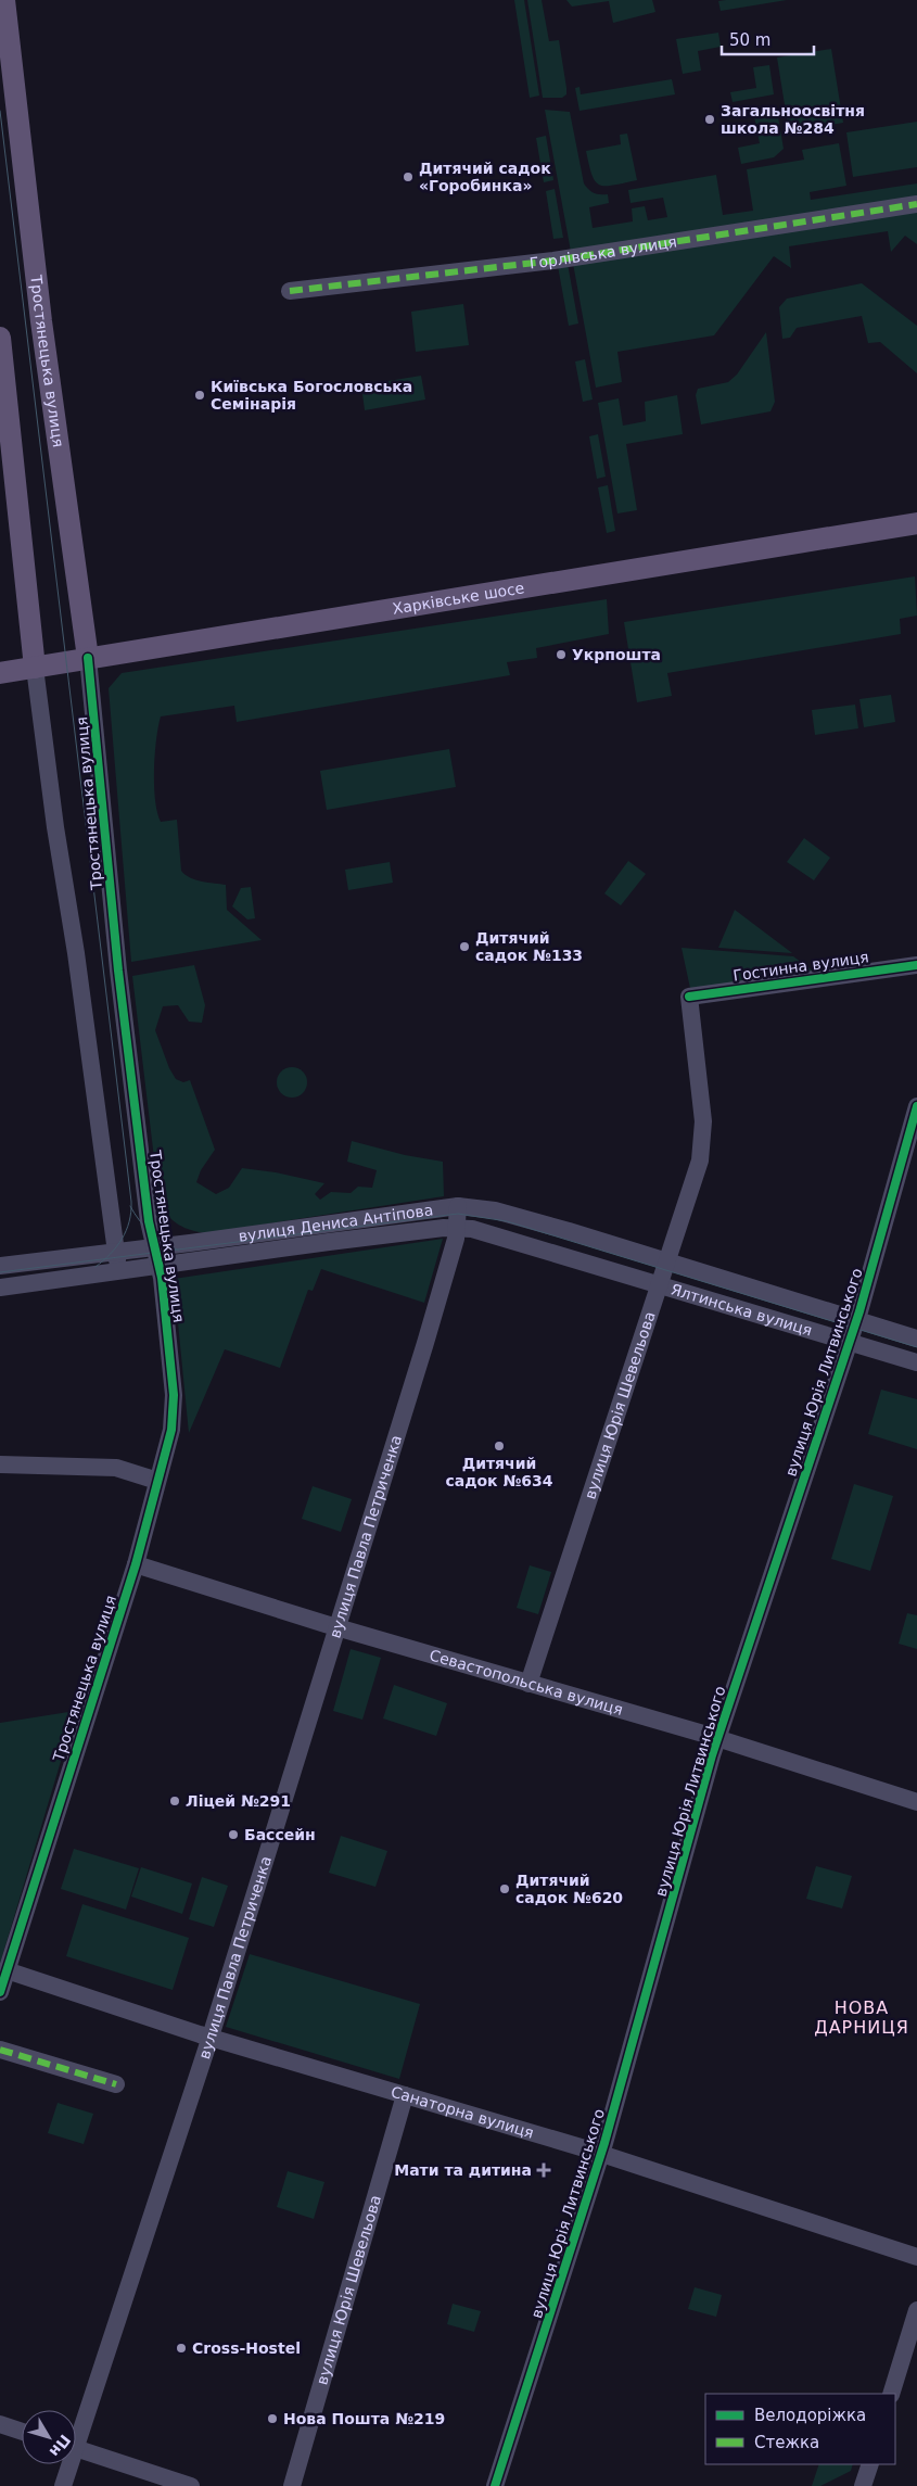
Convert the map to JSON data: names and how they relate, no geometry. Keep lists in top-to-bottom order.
{
  "streets": {
    "main road": ["Тростянецька вулиця", "Харківське шосе"],
    "street": [
      "Горлівська вулиця",
      "Гостинна вулиця",
      "вулиця Дениса Антіпова",
      "Ялтинська вулиця",
      "вулиця Юрія Литвинського",
      "вулиця Юрія Шевельова",
      "вулиця Павла Петриченка",
      "Севастопольська вулиця",
      "Санаторна вулиця"
    ]
  },
  "crossings": [
    ["Тростянецька вулиця", "Харківське шосе"],
    ["Тростянецька вулиця", "вулиця Дениса Антіпова"],
    ["Тростянецька вулиця", "Севастопольська вулиця"],
    ["Тростянецька вулиця", "Санаторна вулиця"],
    ["Гостинна вулиця", "вулиця Юрія Шевельова"],
    ["вулиця Дениса Антіпова", "Ялтинська вулиця"],
    ["вулиця Дениса Антіпова", "вулиця Юрія Шевельова"],
    ["вулиця Дениса Антіпова", "вулиця Павла Петриченка"],
    ["Ялтинська вулиця", "вулиця Юрія Литвинського"],
    ["Ялтинська вулиця", "вулиця Юрія Шевельова"],
    ["вулиця Юрія Литвинського", "Севастопольська вулиця"],
    ["вулиця Юрія Литвинського", "Санаторна вулиця"],
    ["вулиця Юрія Шевельова", "Севастопольська вулиця"],
    ["вулиця Юрія Шевельова", "Санаторна вулиця"],
    ["вулиця Павла Петриченка", "Севастопольська вулиця"],
    ["вулиця Павла Петриченка", "Санаторна вулиця"]
  ],
  "districts": ["НОВА ДАРНИЦЯ"],
  "places": {
    "other": [
      "Загальноосвітня школа №284",
      "Дитячий садок «Горобинка»",
      "Київська Богословська Семінарія",
      "Укрпошта",
      "Дитячий садок №133",
      "Дитячий садок №634",
      "Ліцей №291",
      "Бассейн",
      "Дитячий садок №620",
      "Cross-Hostel",
      "Нова Пошта №219"
    ],
    "health": ["Мати та дитина"]
  },
  "legend": ["Велодоріжка", "Стежка"],
  "scale_bar": "50 m",
  "north": "bottom right"
}
